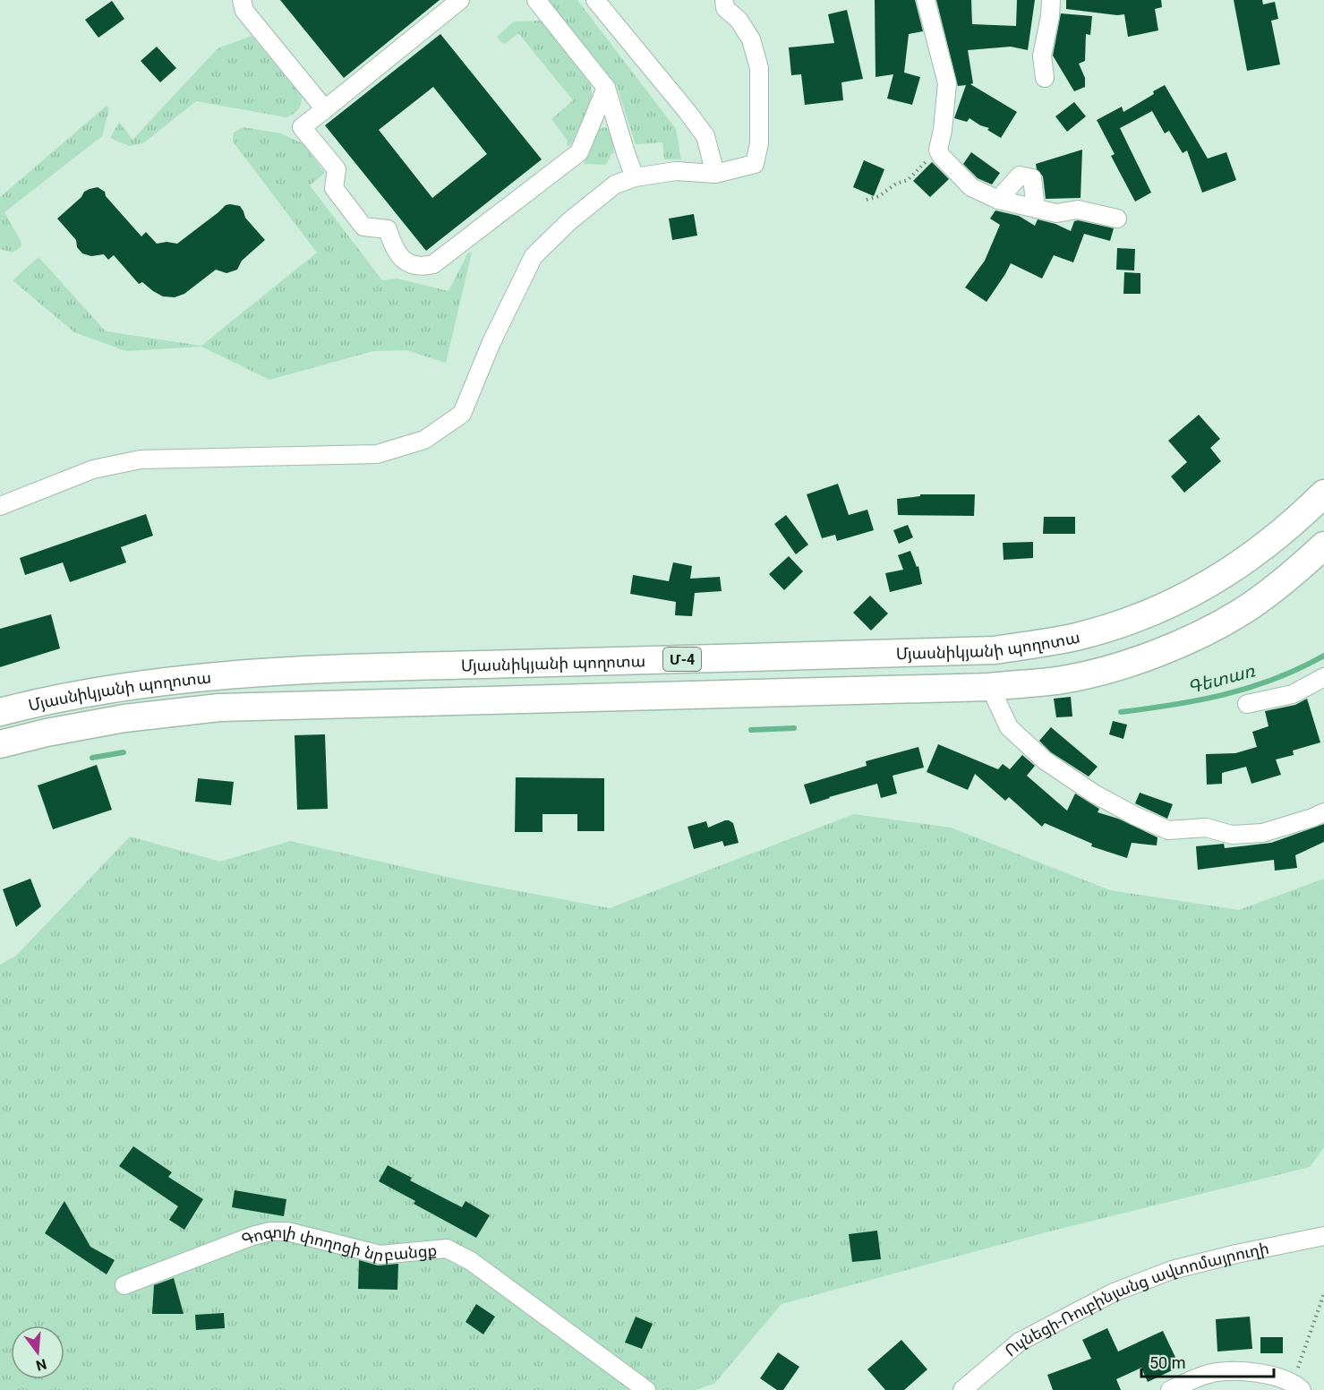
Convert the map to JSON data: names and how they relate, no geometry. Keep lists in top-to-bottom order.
{
  "streets": {
    "highway": ["Մյասնիկյանի պողոտա", "Մ-4"],
    "street": ["Գոգոլի փողոցի նրբանցք", "Ուլնեցի-Ռուբինյանց ավտոմայրուղի"]
  },
  "water": ["Գետառ"],
  "scale_bar": "50 m",
  "north": "bottom"
}
